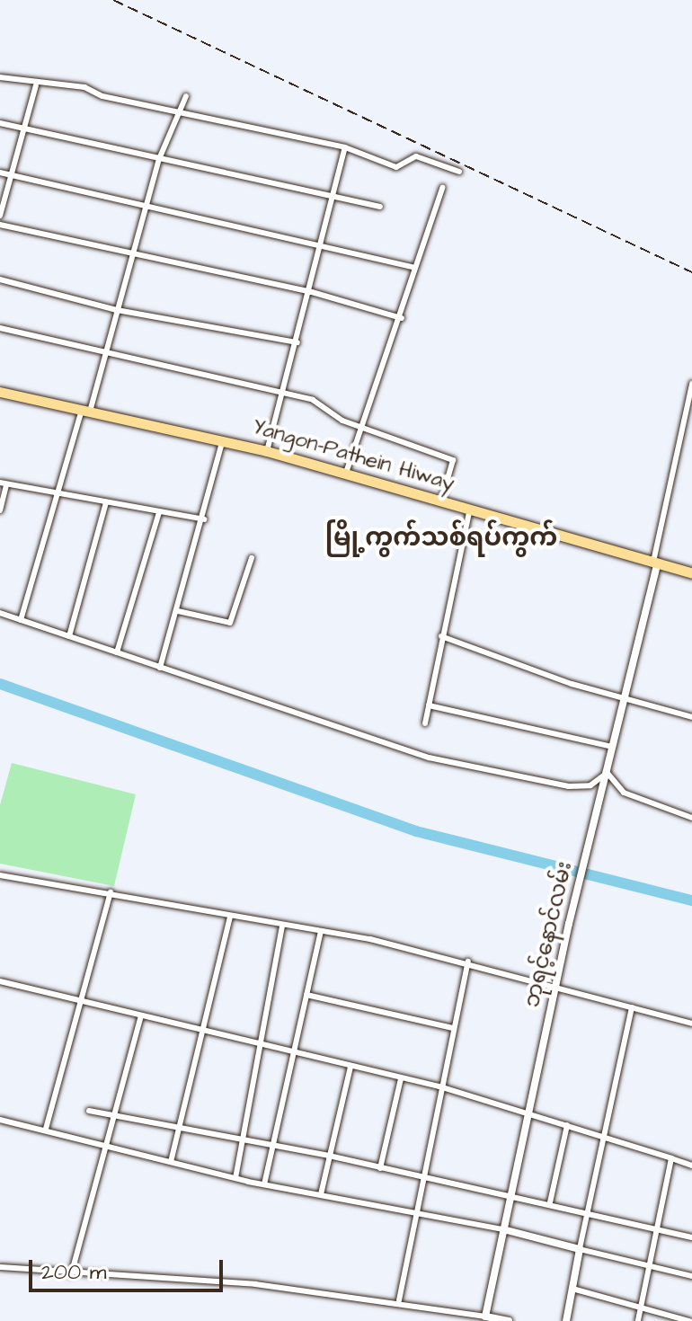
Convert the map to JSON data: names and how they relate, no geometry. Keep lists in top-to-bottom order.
{
  "streets": {
    "highway": ["Yangon-Pathein Hiway"],
    "street": ["ဘုရင့်နောင်လမ်း"]
  },
  "crossings": [
    ["Yangon-Pathein Hiway", "ဘုရင့်နောင်လမ်း"]
  ],
  "districts": ["မြို့ကွက်သစ်ရပ်ကွက်"],
  "scale_bar": "200 m"
}
